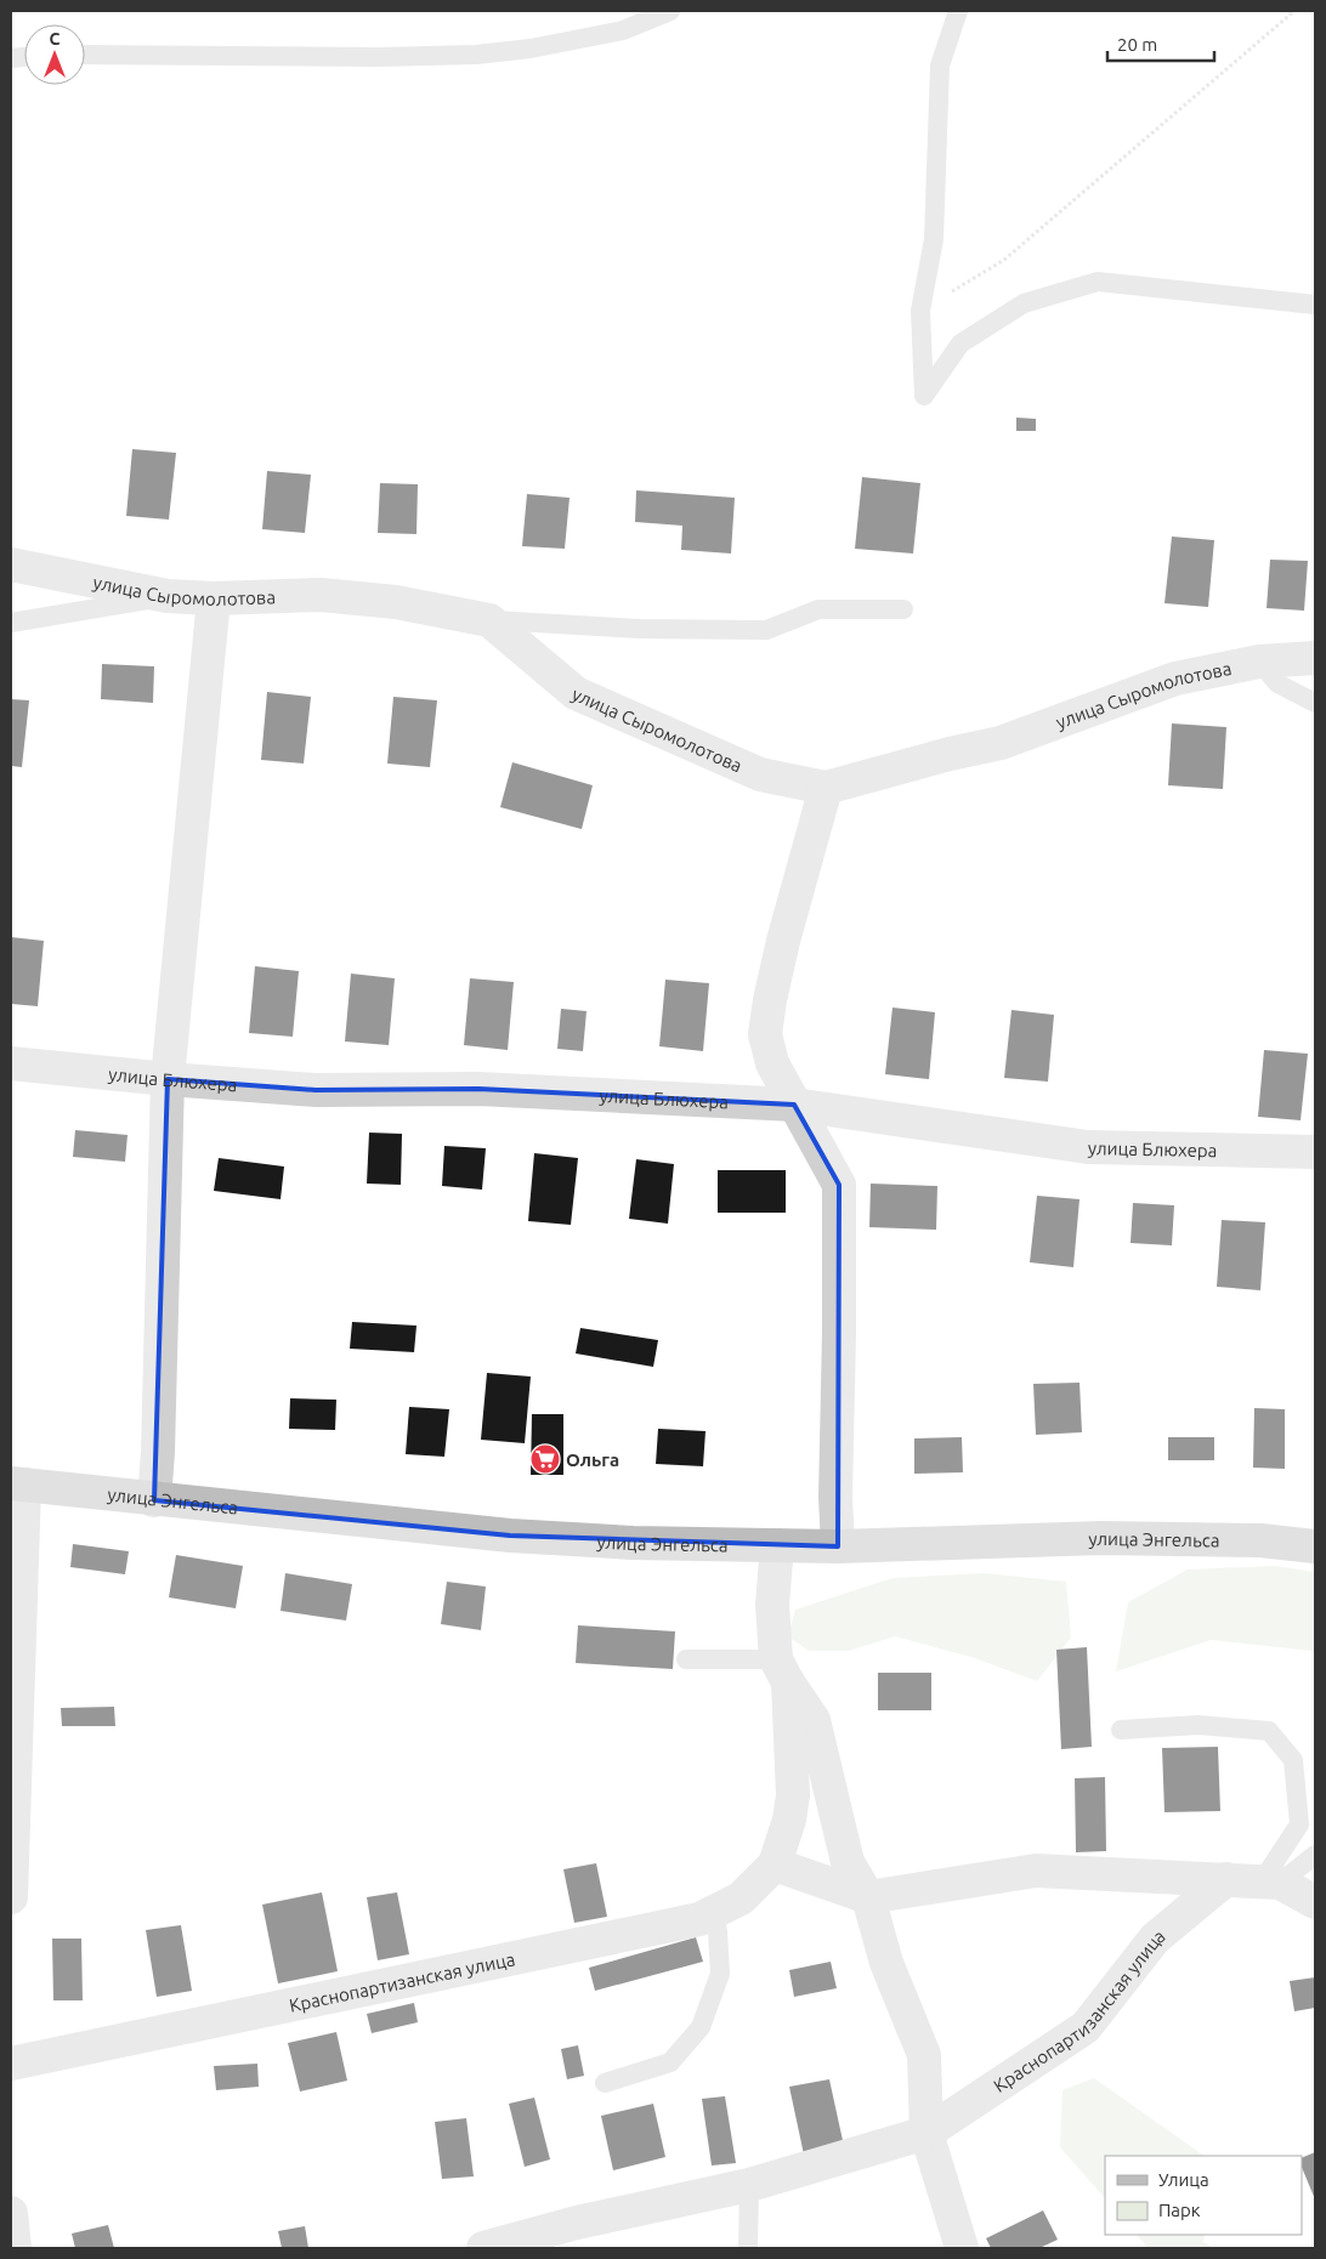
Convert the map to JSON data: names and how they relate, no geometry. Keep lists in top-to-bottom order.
{
  "streets": {
    "main road": ["улица Энгельса"],
    "street": ["улица Сыромолотова", "улица Блюхера", "Краснопартизанская улица"]
  },
  "crossings": [
    ["улица Энгельса", "Краснопартизанская улица"]
  ],
  "places": {
    "supermarket": ["Ольга"]
  },
  "legend": ["Улица", "Парк"],
  "scale_bar": "20 m",
  "north": "top"
}
